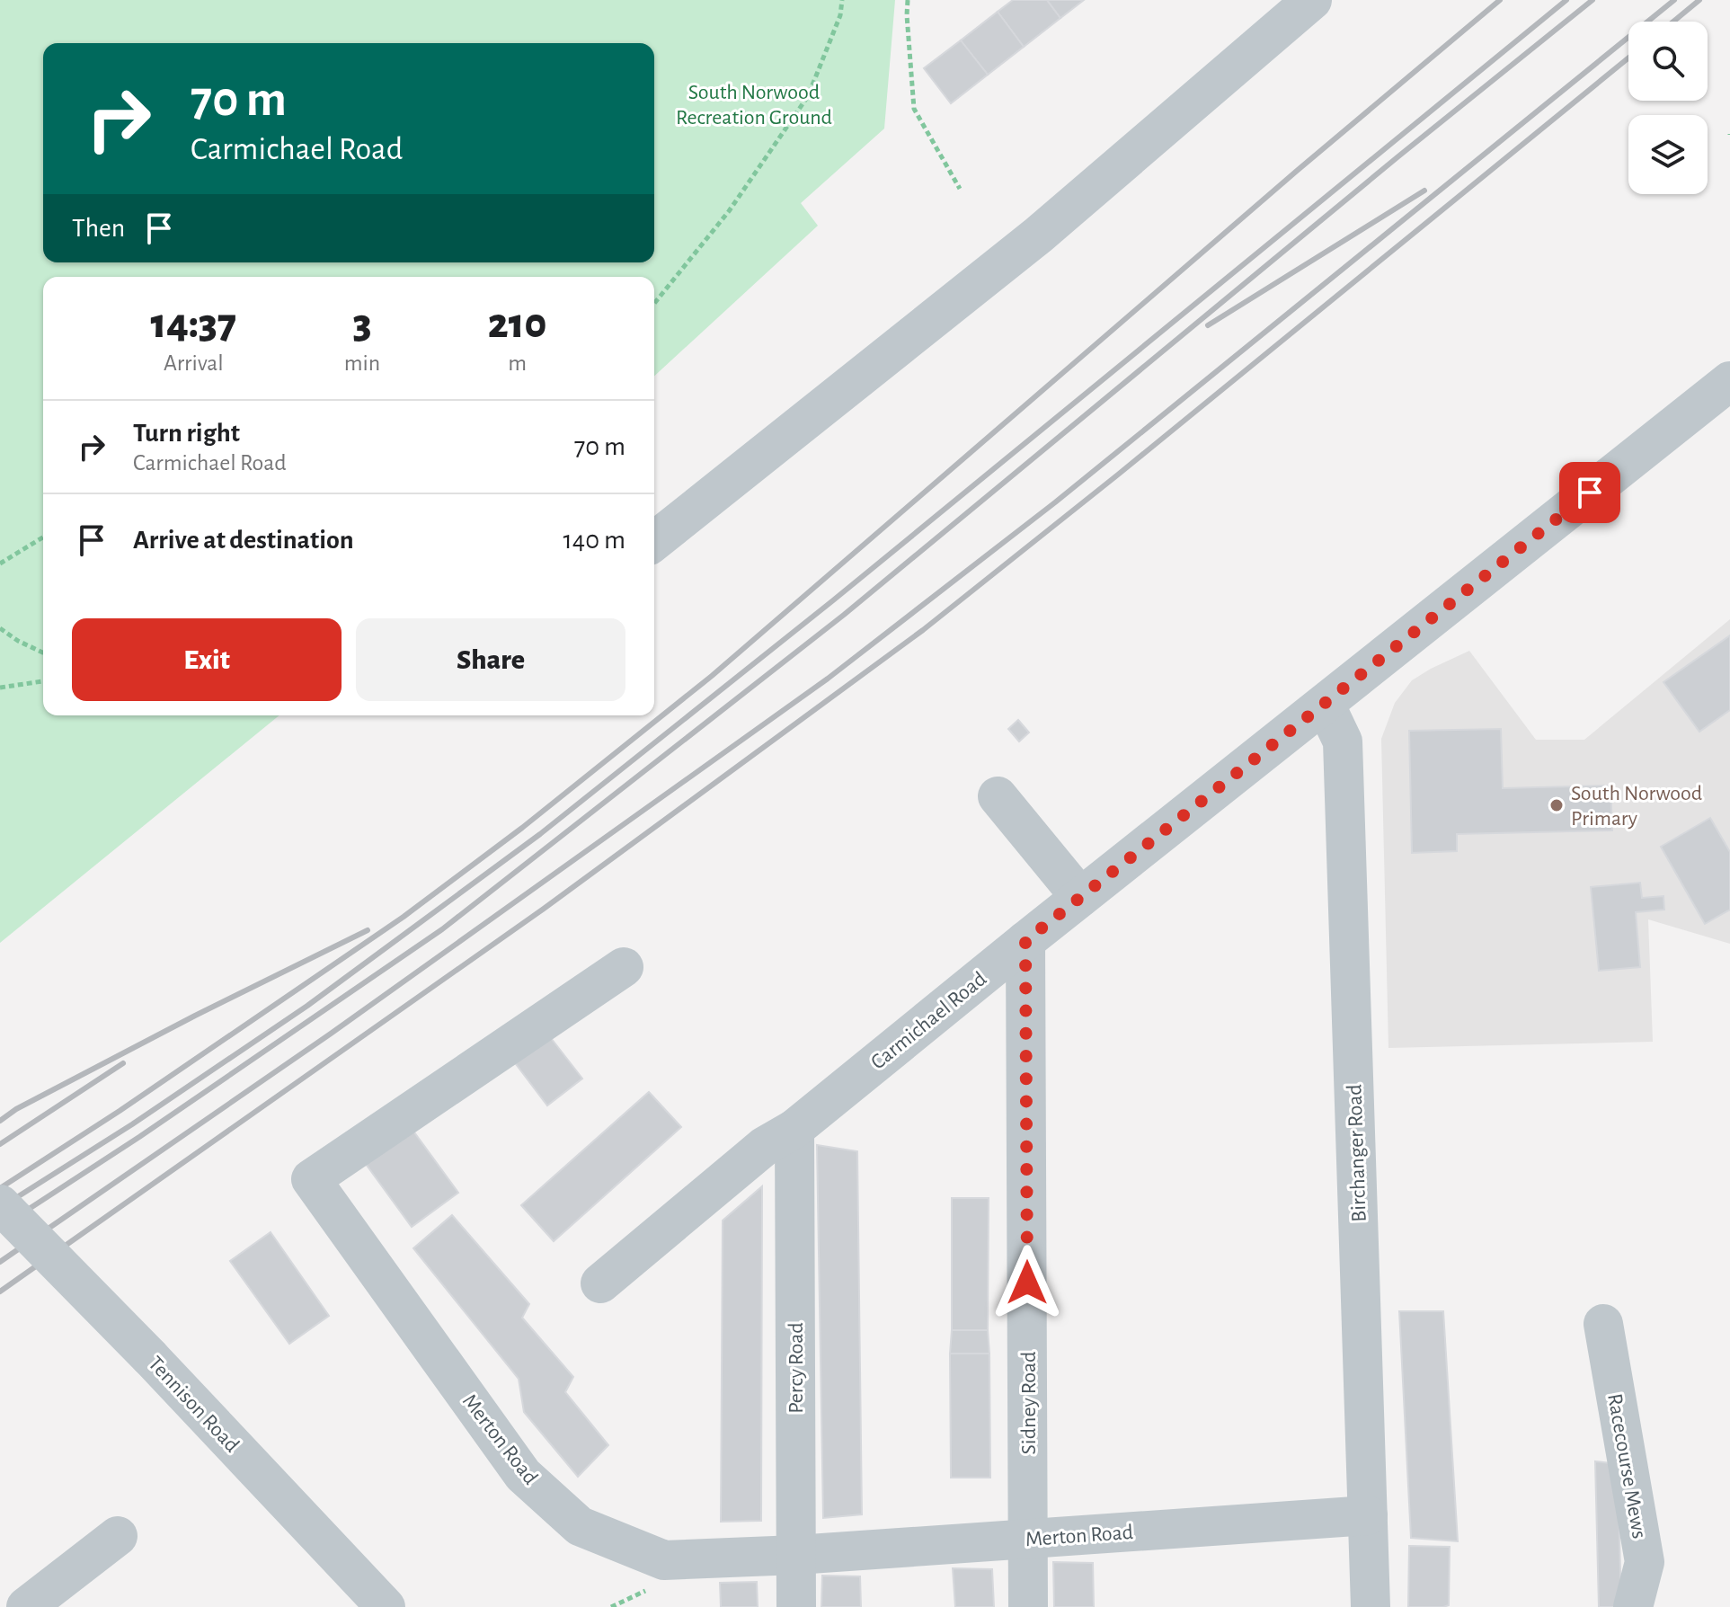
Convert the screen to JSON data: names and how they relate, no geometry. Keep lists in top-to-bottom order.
{
  "streets": {
    "street": [
      "Carmichael Road",
      "Birchanger Road",
      "Percy Road",
      "Sidney Road",
      "Tennison Road",
      "Merton Road",
      "Racecourse Mews"
    ]
  },
  "crossings": [
    ["Carmichael Road", "Birchanger Road"],
    ["Carmichael Road", "Percy Road"],
    ["Carmichael Road", "Sidney Road"],
    ["Birchanger Road", "Merton Road"],
    ["Percy Road", "Merton Road"],
    ["Sidney Road", "Merton Road"]
  ],
  "parks": ["South Norwood Recreation Ground"],
  "places": ["South Norwood Primary"],
  "page": {
    "turn": ["70 m", "Carmichael Road"],
    "then": "Then",
    "eta": [
      "14:37",
      "Arrival",
      "3",
      "min",
      "210",
      "m"
    ],
    "list": [
      {
        "name": "Turn right",
        "note": "Carmichael Road",
        "value": "70 m"
      },
      {
        "name": "Arrive at destination",
        "value": "140 m"
      }
    ],
    "buttons": ["Exit", "Share"]
  }
}
